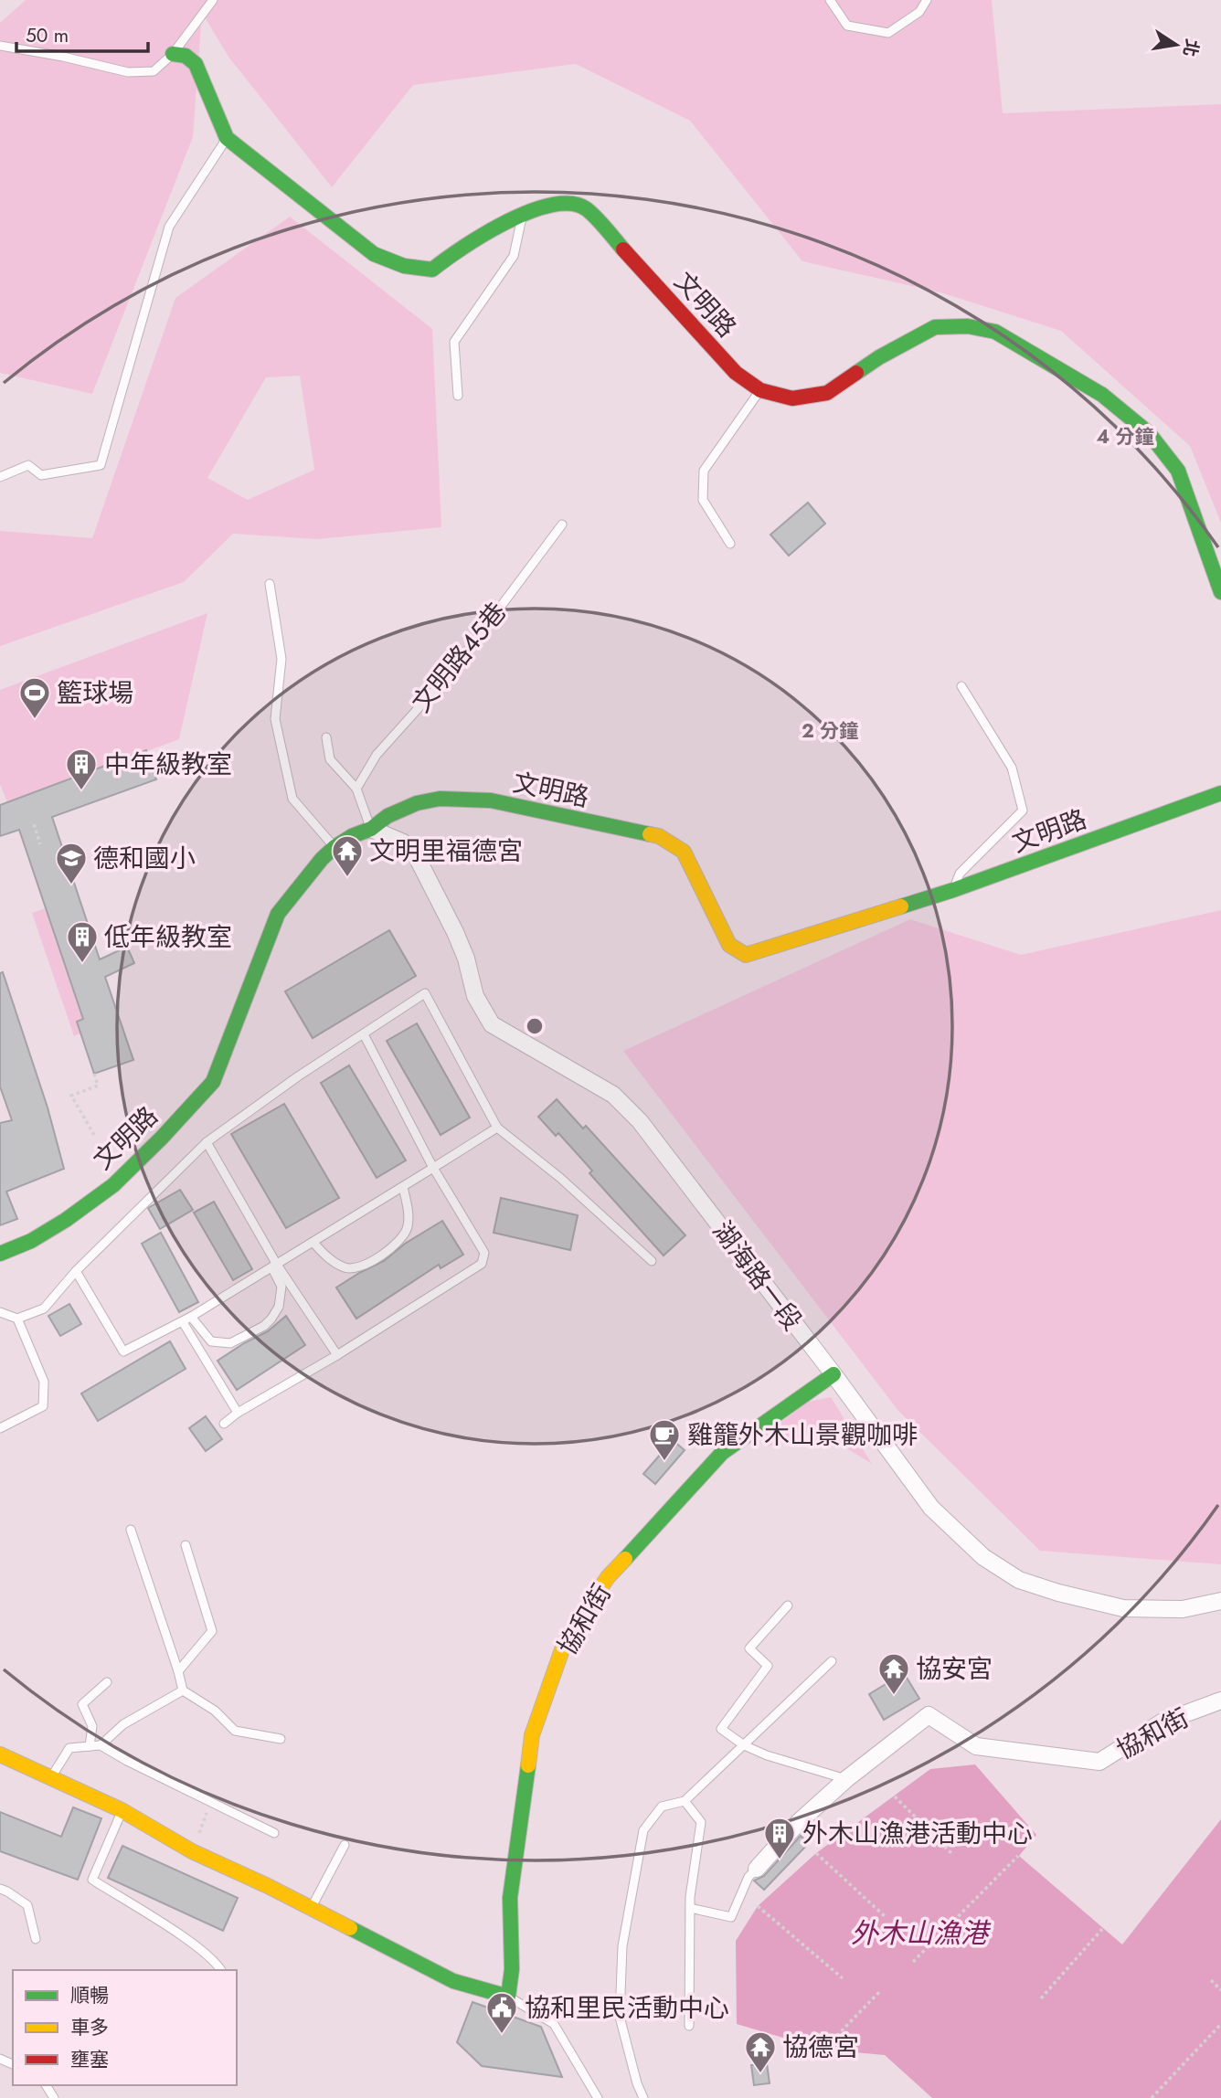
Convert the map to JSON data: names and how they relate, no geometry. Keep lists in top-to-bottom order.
{
  "streets": {
    "street": ["文明路", "湖海路一段", "協和街"],
    "lane": ["文明路45巷"]
  },
  "crossings": [
    ["文明路", "湖海路一段"],
    ["湖海路一段", "協和街"]
  ],
  "water": ["外木山漁港"],
  "places": {
    "sports": ["籃球場"],
    "building": ["中年級教室", "低年級教室", "外木山漁港活動中心"],
    "temple": ["文明里福德宮", "協安宮", "協德宮"],
    "school or university": ["德和國小"],
    "cafe": ["雞籠外木山景觀咖啡"],
    "public building": ["協和里民活動中心"]
  },
  "legend": ["順暢", "車多", "壅塞"],
  "scale_bar": "50 m",
  "north": "right",
  "rings": ["4 分鐘", "2 分鐘"]
}
